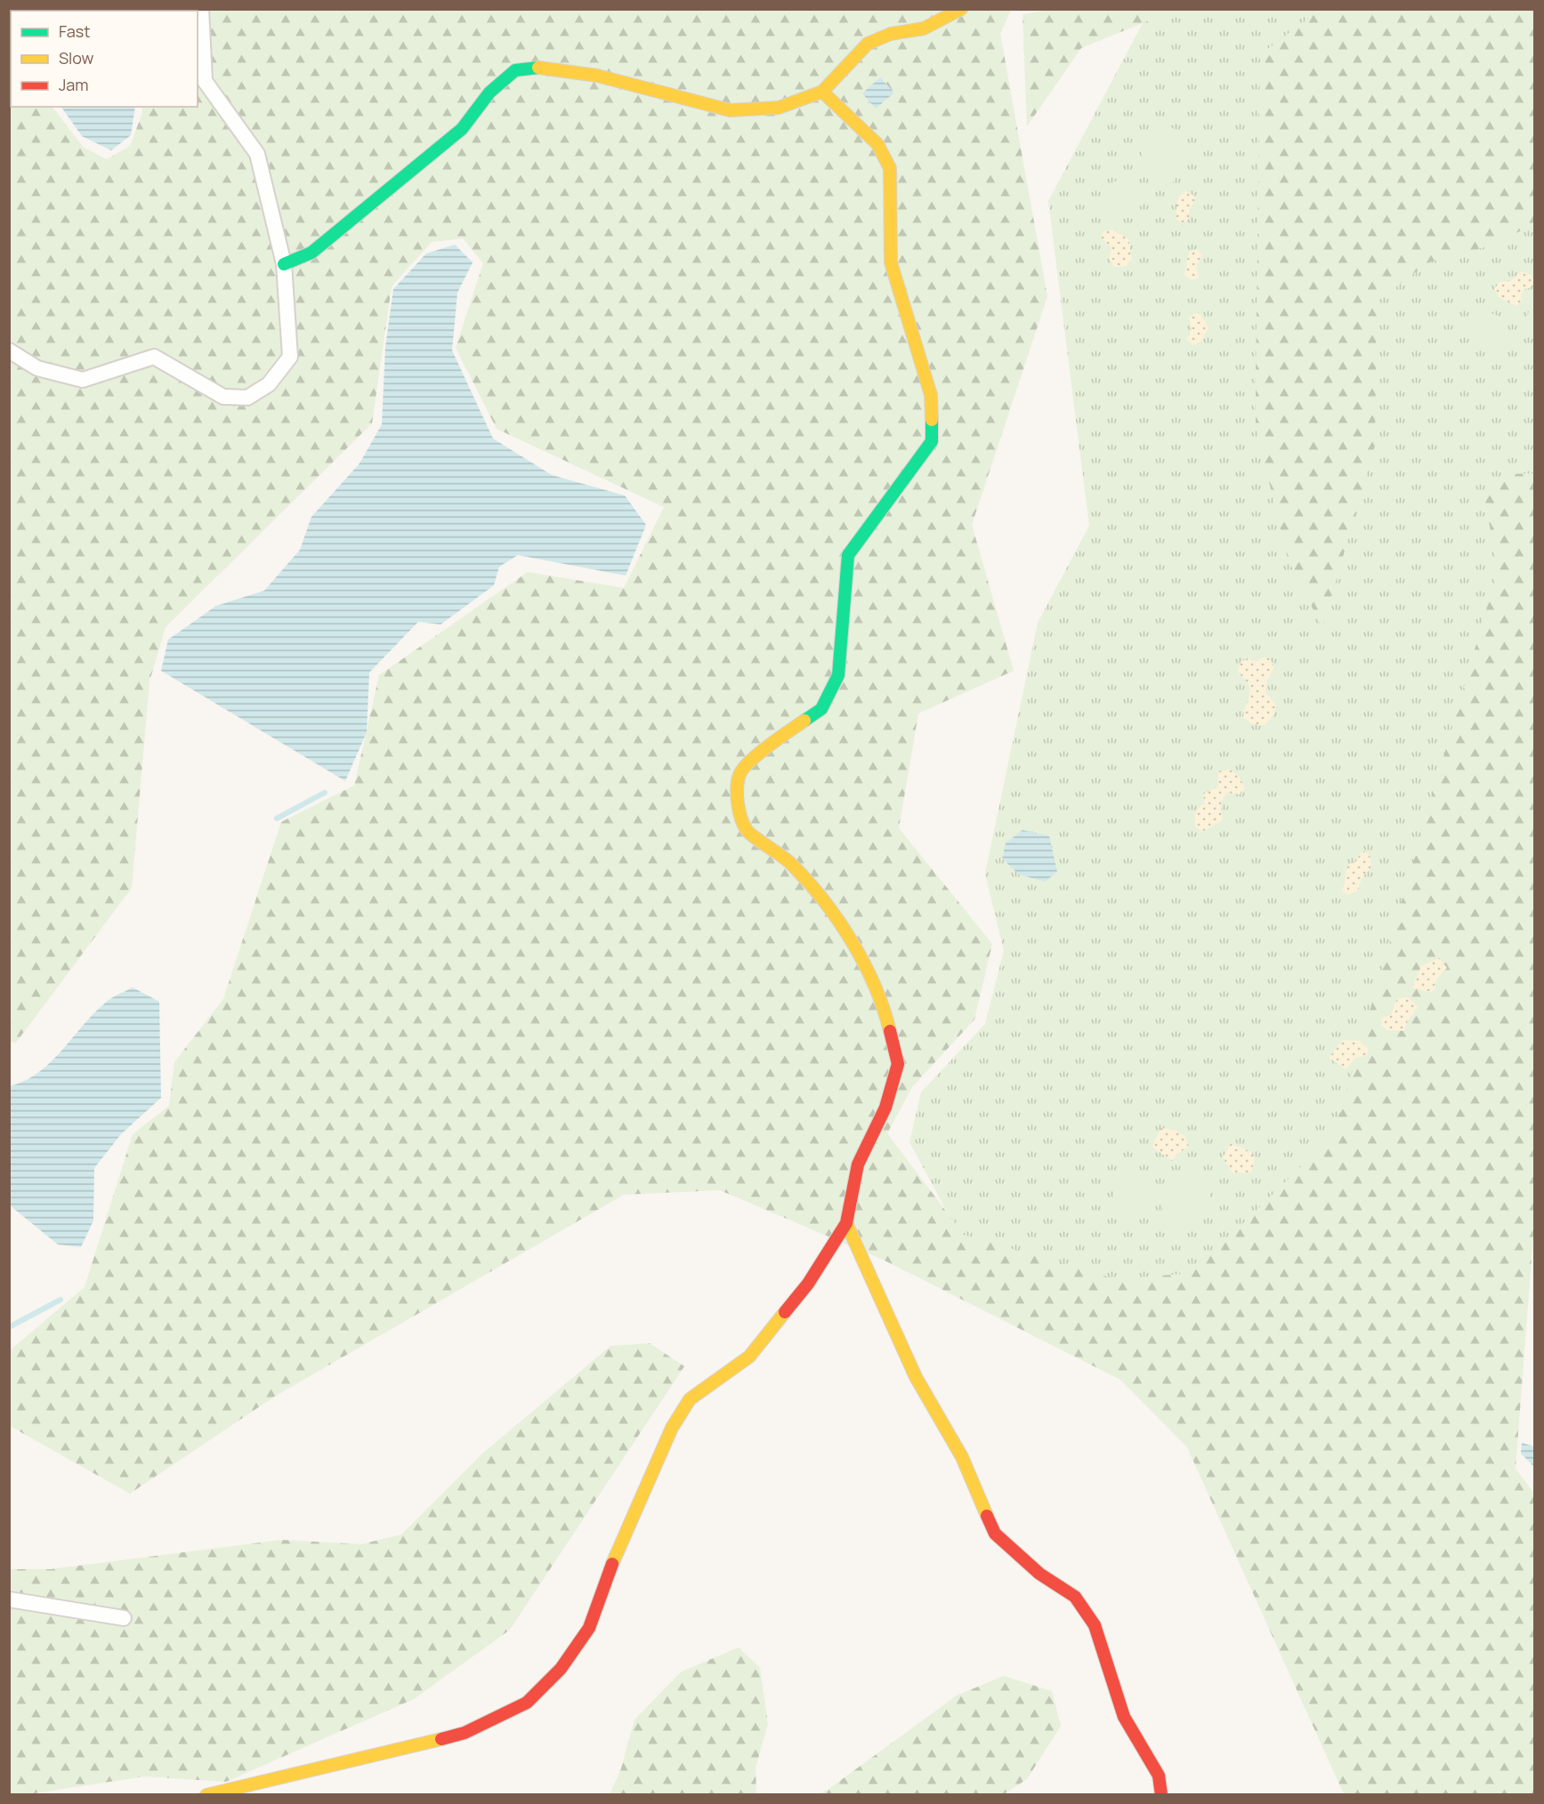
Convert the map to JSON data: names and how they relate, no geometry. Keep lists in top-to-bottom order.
{
  "legend": ["Fast", "Slow", "Jam"]
}
